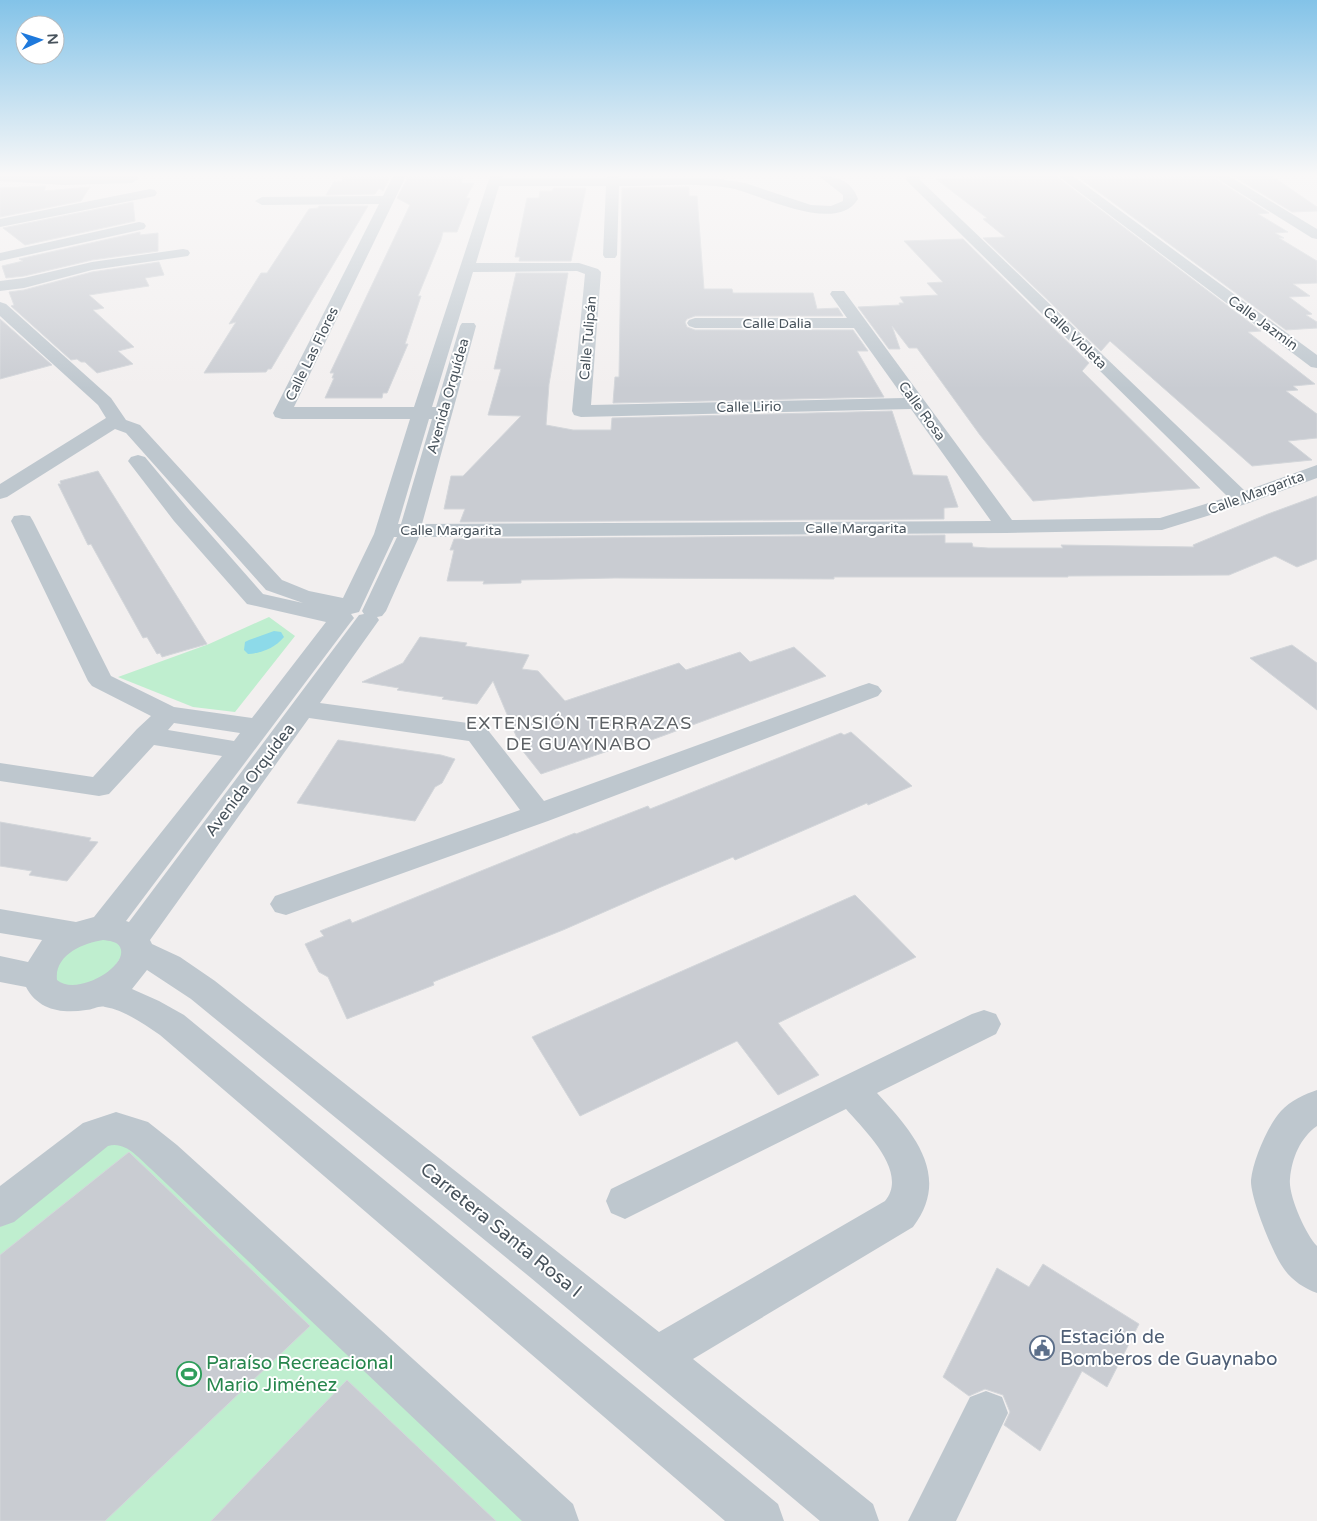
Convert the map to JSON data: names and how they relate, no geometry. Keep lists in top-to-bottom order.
{
  "streets": {
    "street": [
      "Calle Dalia",
      "Calle Jazmín",
      "Calle Tulipán",
      "Calle Violeta",
      "Calle Las Flores",
      "Avenida Orquídea",
      "Calle Lirio",
      "Calle Rosa",
      "Calle Margarita",
      "Carretera Santa Rosa I"
    ]
  },
  "crossings": [
    ["Calle Dalia", "Calle Rosa"],
    ["Calle Tulipán", "Avenida Orquídea"],
    ["Calle Tulipán", "Calle Lirio"],
    ["Calle Violeta", "Calle Margarita"],
    ["Calle Las Flores", "Avenida Orquídea"],
    ["Avenida Orquídea", "Calle Margarita"],
    ["Avenida Orquídea", "Carretera Santa Rosa I"],
    ["Calle Lirio", "Calle Rosa"],
    ["Calle Rosa", "Calle Margarita"]
  ],
  "districts": ["EXTENSIÓN TERRAZAS DE GUAYNABO"],
  "places": {
    "public building": ["Estación de Bomberos de Guaynabo"],
    "sports": ["Paraíso Recreacional Mario Jiménez"]
  },
  "north": "right"
}
